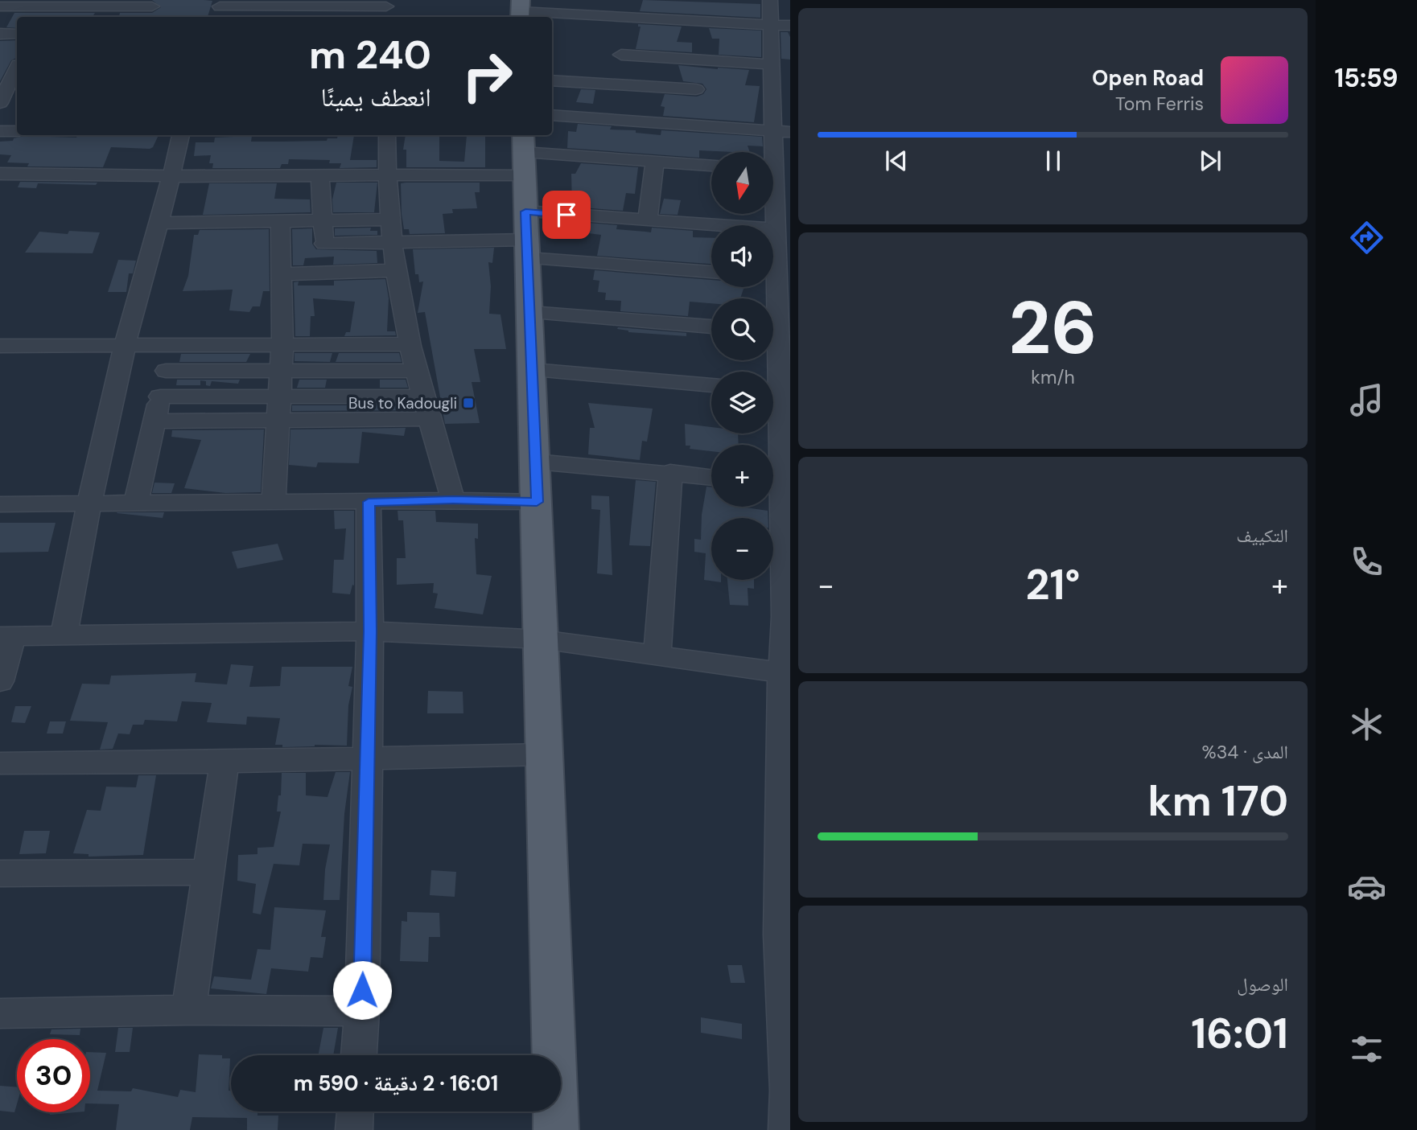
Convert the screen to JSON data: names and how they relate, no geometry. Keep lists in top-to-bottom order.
{
  "places": {
    "transit": ["Bus to Kadougli"]
  },
  "north": "bottom",
  "page": {
    "tabs": "15:59",
    "turn": ["240 m", "انعطف يمينًا"],
    "song": ["Open Road", "Tom Ferris"],
    "map_buttons": ["+", "−"],
    "tile": [
      ["26", "km/h"],
      "التكييف",
      ["المدى · 34%", "170 km"],
      ["الوصول", "16:01"]
    ],
    "heat": ["−", "21°", "+"],
    "limit": "30",
    "trip": "16:01 · 2 دقيقة · 590 m"
  }
}
